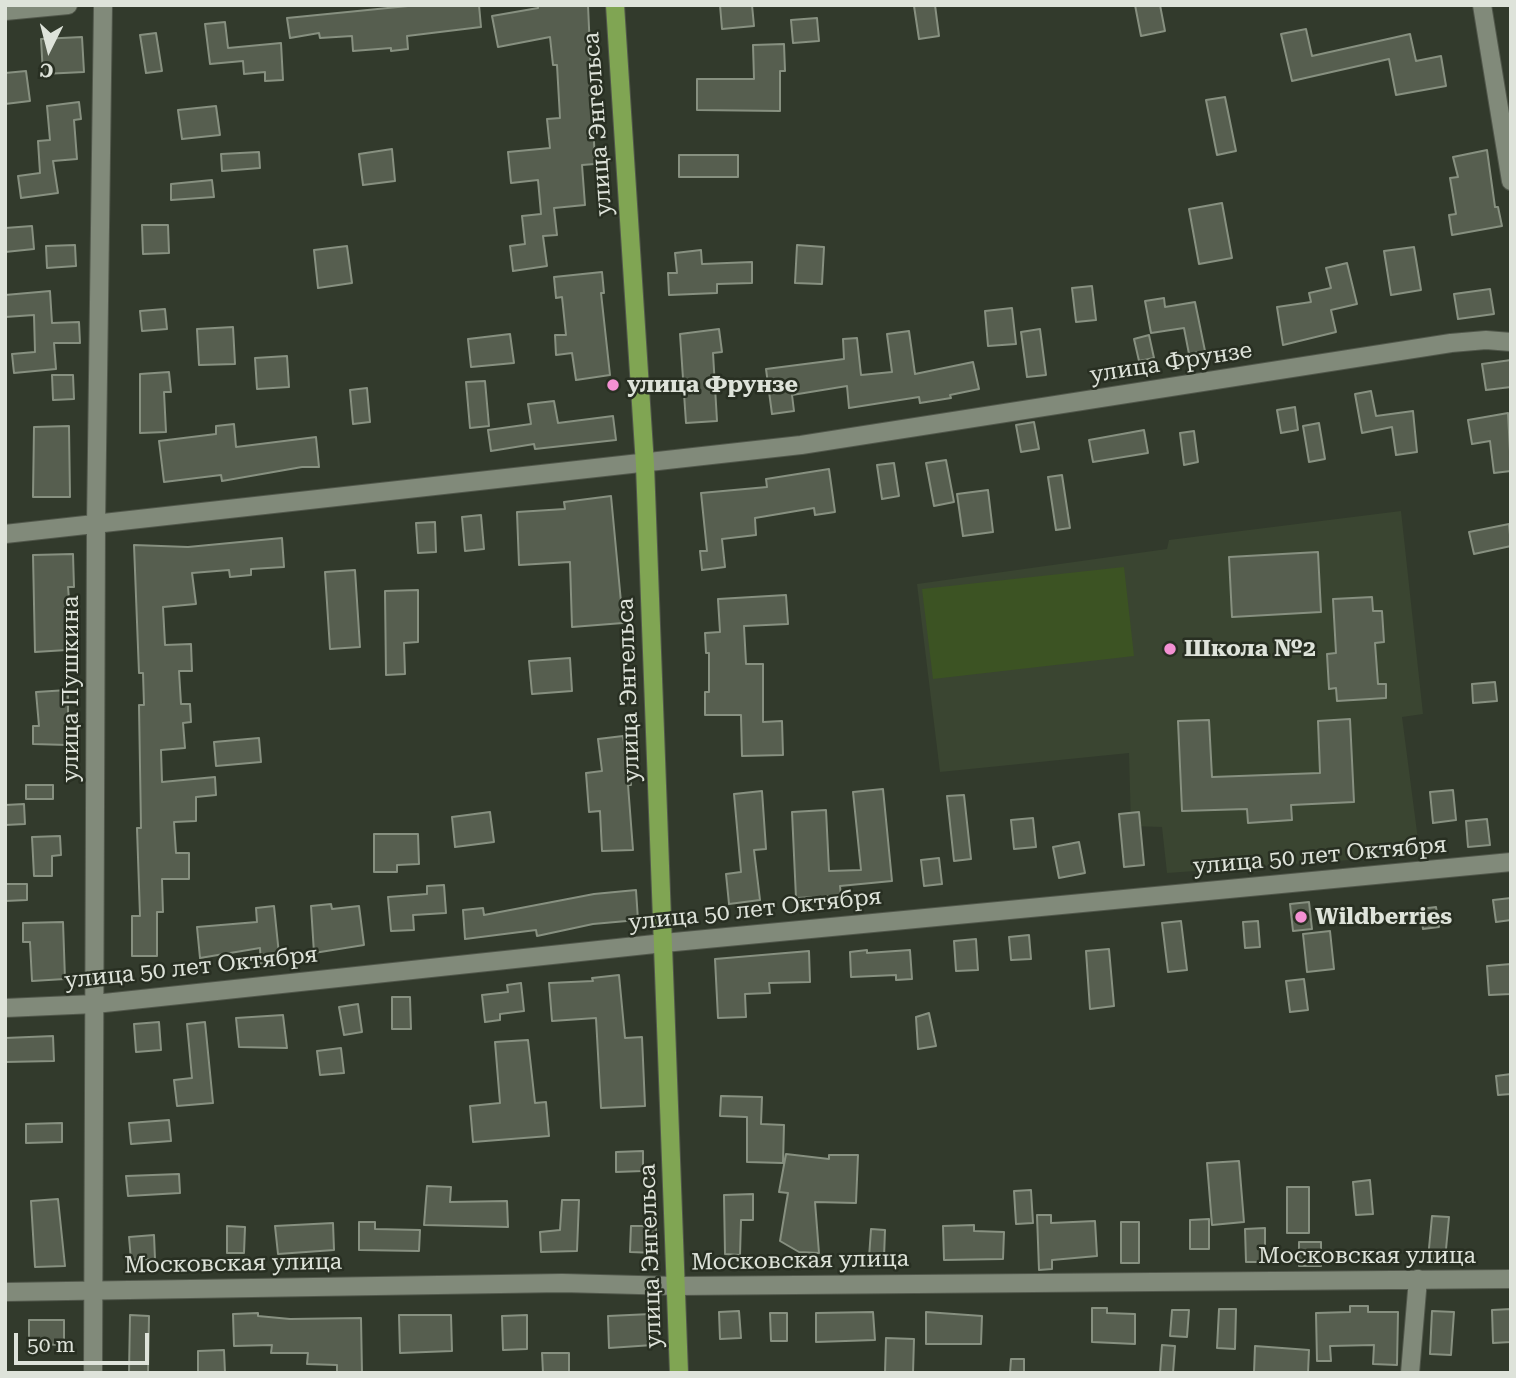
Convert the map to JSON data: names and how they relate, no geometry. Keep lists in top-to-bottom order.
{
  "streets": {
    "main road": ["улица Энгельса"],
    "street": [
      "улица Фрунзе",
      "улица Пушкина",
      "улица 50 лет Октября",
      "Московская улица"
    ]
  },
  "crossings": [
    ["улица Энгельса", "улица Фрунзе"],
    ["улица Энгельса", "улица 50 лет Октября"],
    ["улица Энгельса", "Московская улица"],
    ["улица Фрунзе", "улица Пушкина"],
    ["улица Пушкина", "улица 50 лет Октября"],
    ["улица Пушкина", "Московская улица"]
  ],
  "places": ["улица Фрунзе", "Школа №2", "Wildberries"],
  "scale_bar": "50 m",
  "north": "bottom"
}
